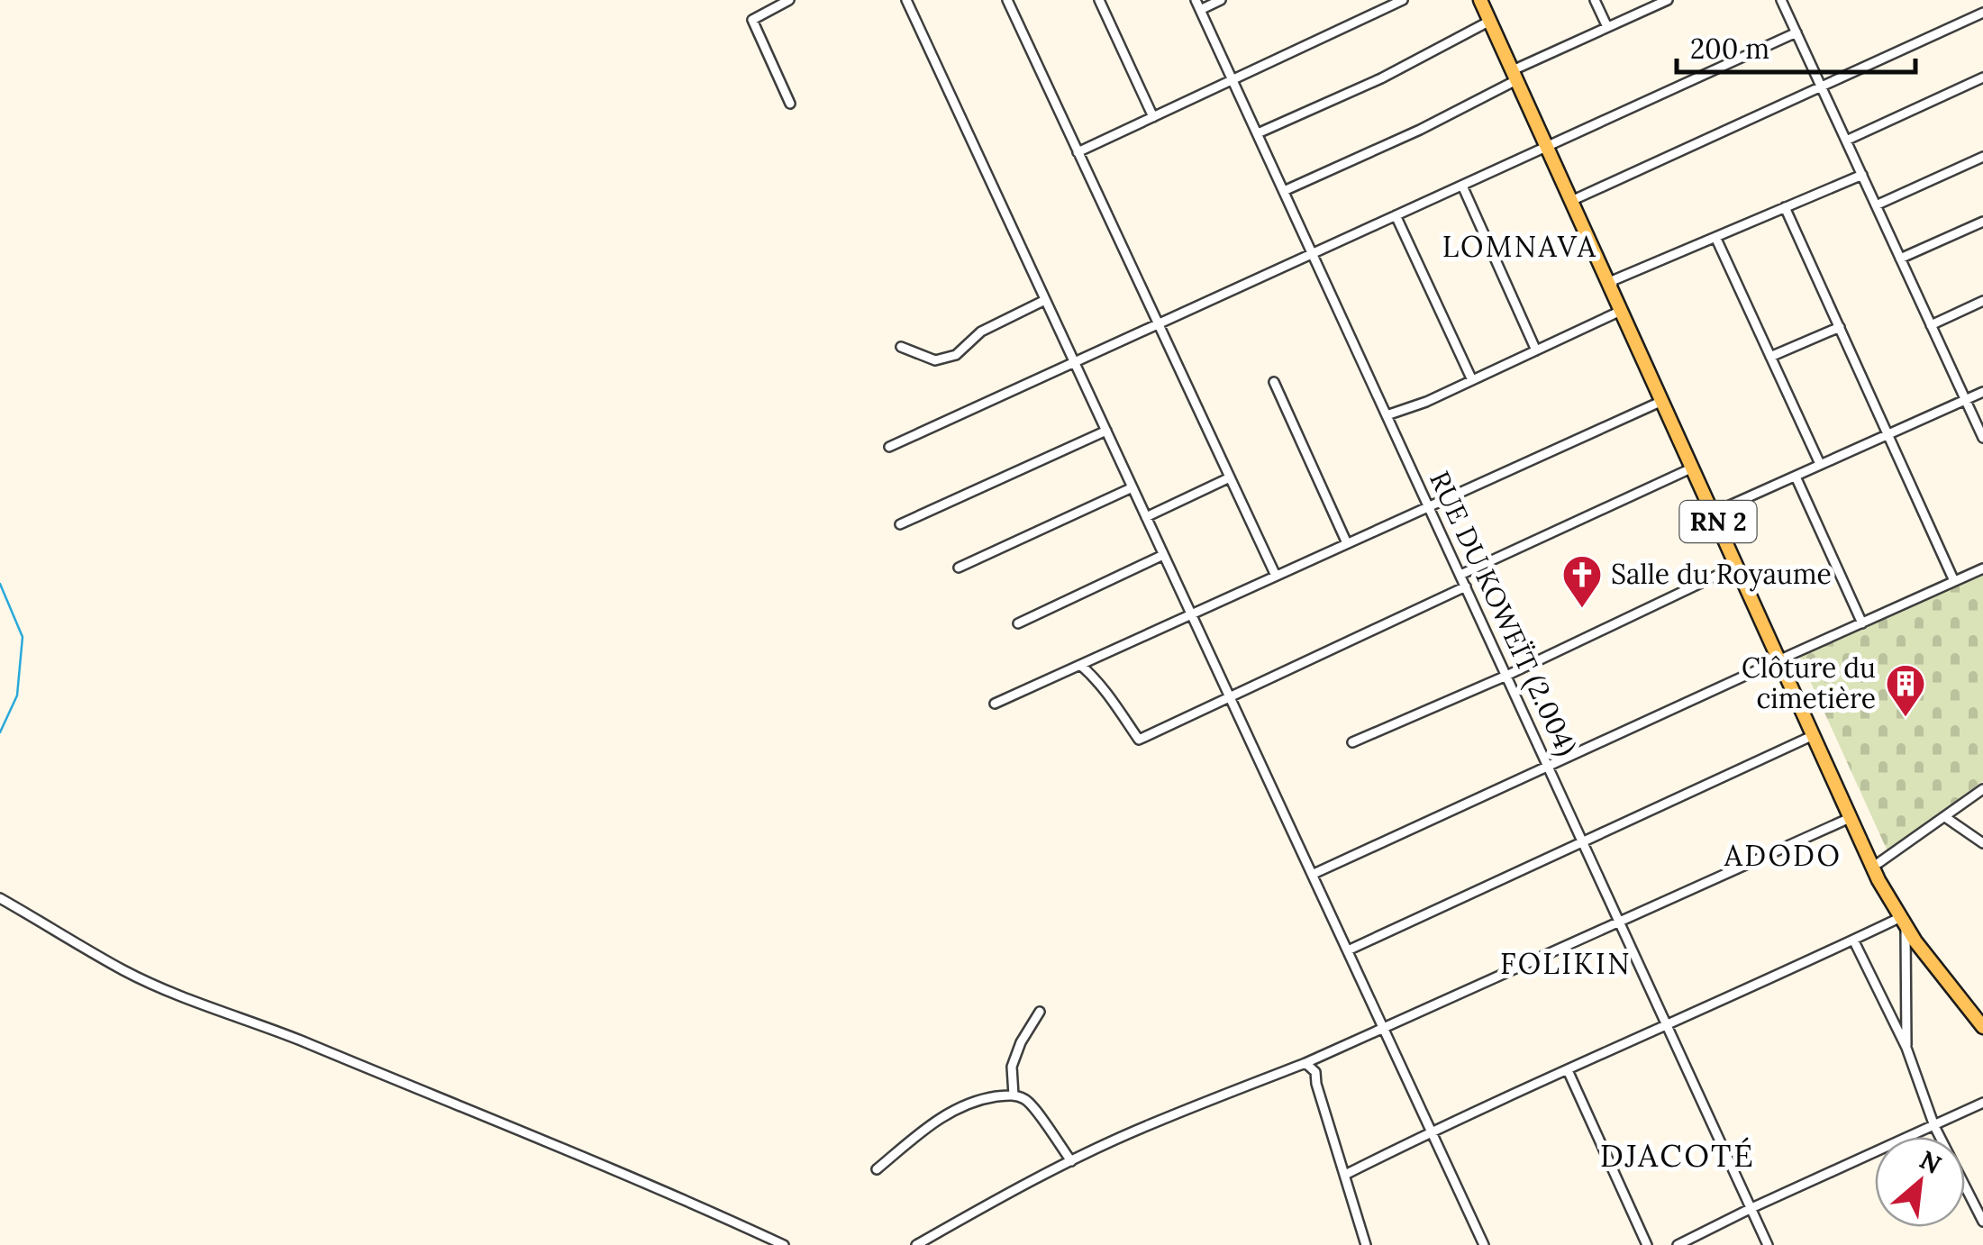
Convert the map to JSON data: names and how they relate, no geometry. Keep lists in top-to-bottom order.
{
  "streets": {
    "main road": ["RN 2"],
    "street": ["RUE DU KOWEÏT (2.004)"]
  },
  "districts": [
    "LOMNAVA",
    "ADODO",
    "FOLIKIN",
    "DJACOTÉ"
  ],
  "places": {
    "church": ["Salle du Royaume"],
    "building": ["Clôture du cimetière"]
  },
  "scale_bar": "200 m",
  "north": "top right"
}
